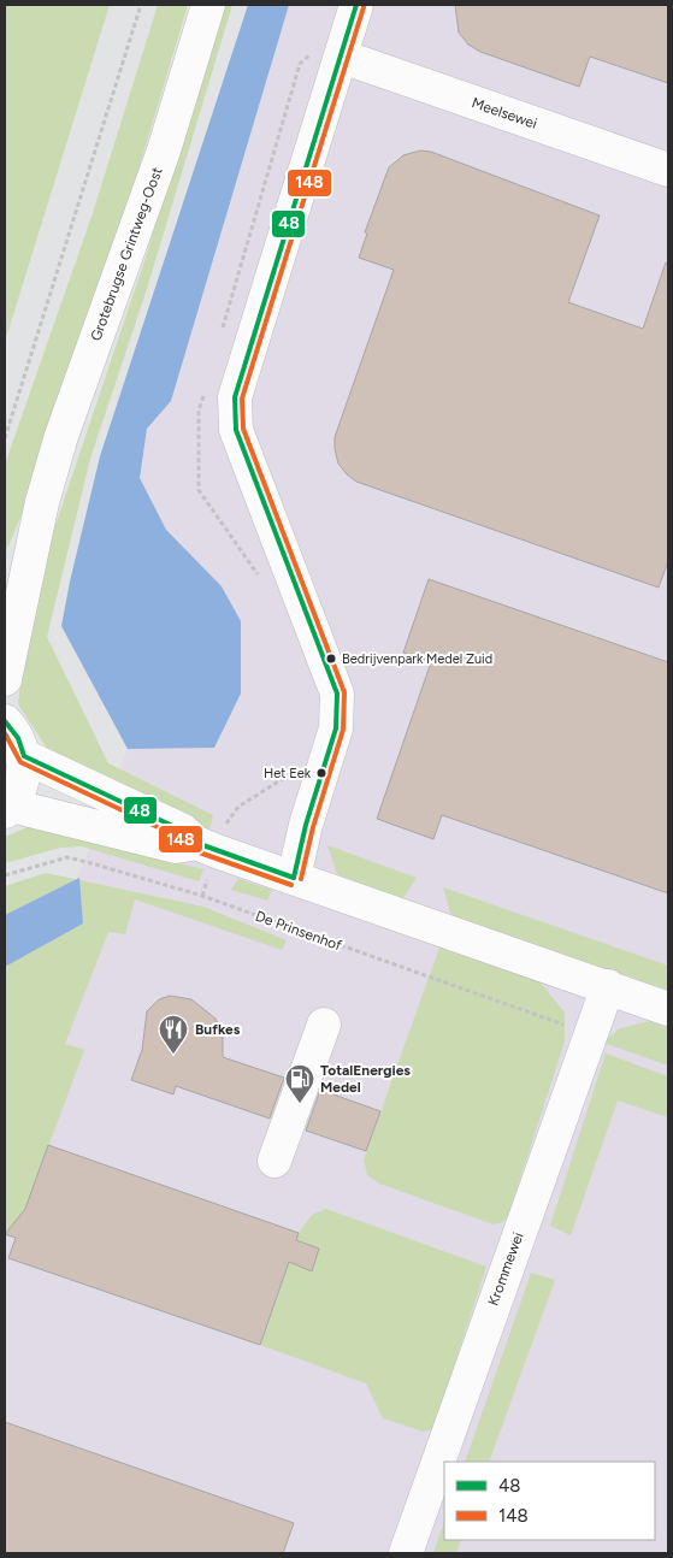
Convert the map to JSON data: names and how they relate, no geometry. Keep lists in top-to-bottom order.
{
  "streets": {
    "street": ["Meelsewei", "Grotebrugse Grintweg-Oost", "Krommewei"],
    "path": ["De Prinsenhof"]
  },
  "crossings": [
    ["De Prinsenhof", "Krommewei"]
  ],
  "places": {
    "other": ["Bedrijvenpark Medel Zuid", "Het Eek"],
    "restaurant": ["Bufkes"],
    "fuel station": ["TotalEnergies Medel"]
  },
  "lines": ["transit line 48", "transit line 148"],
  "legend": ["48", "148"]
}
